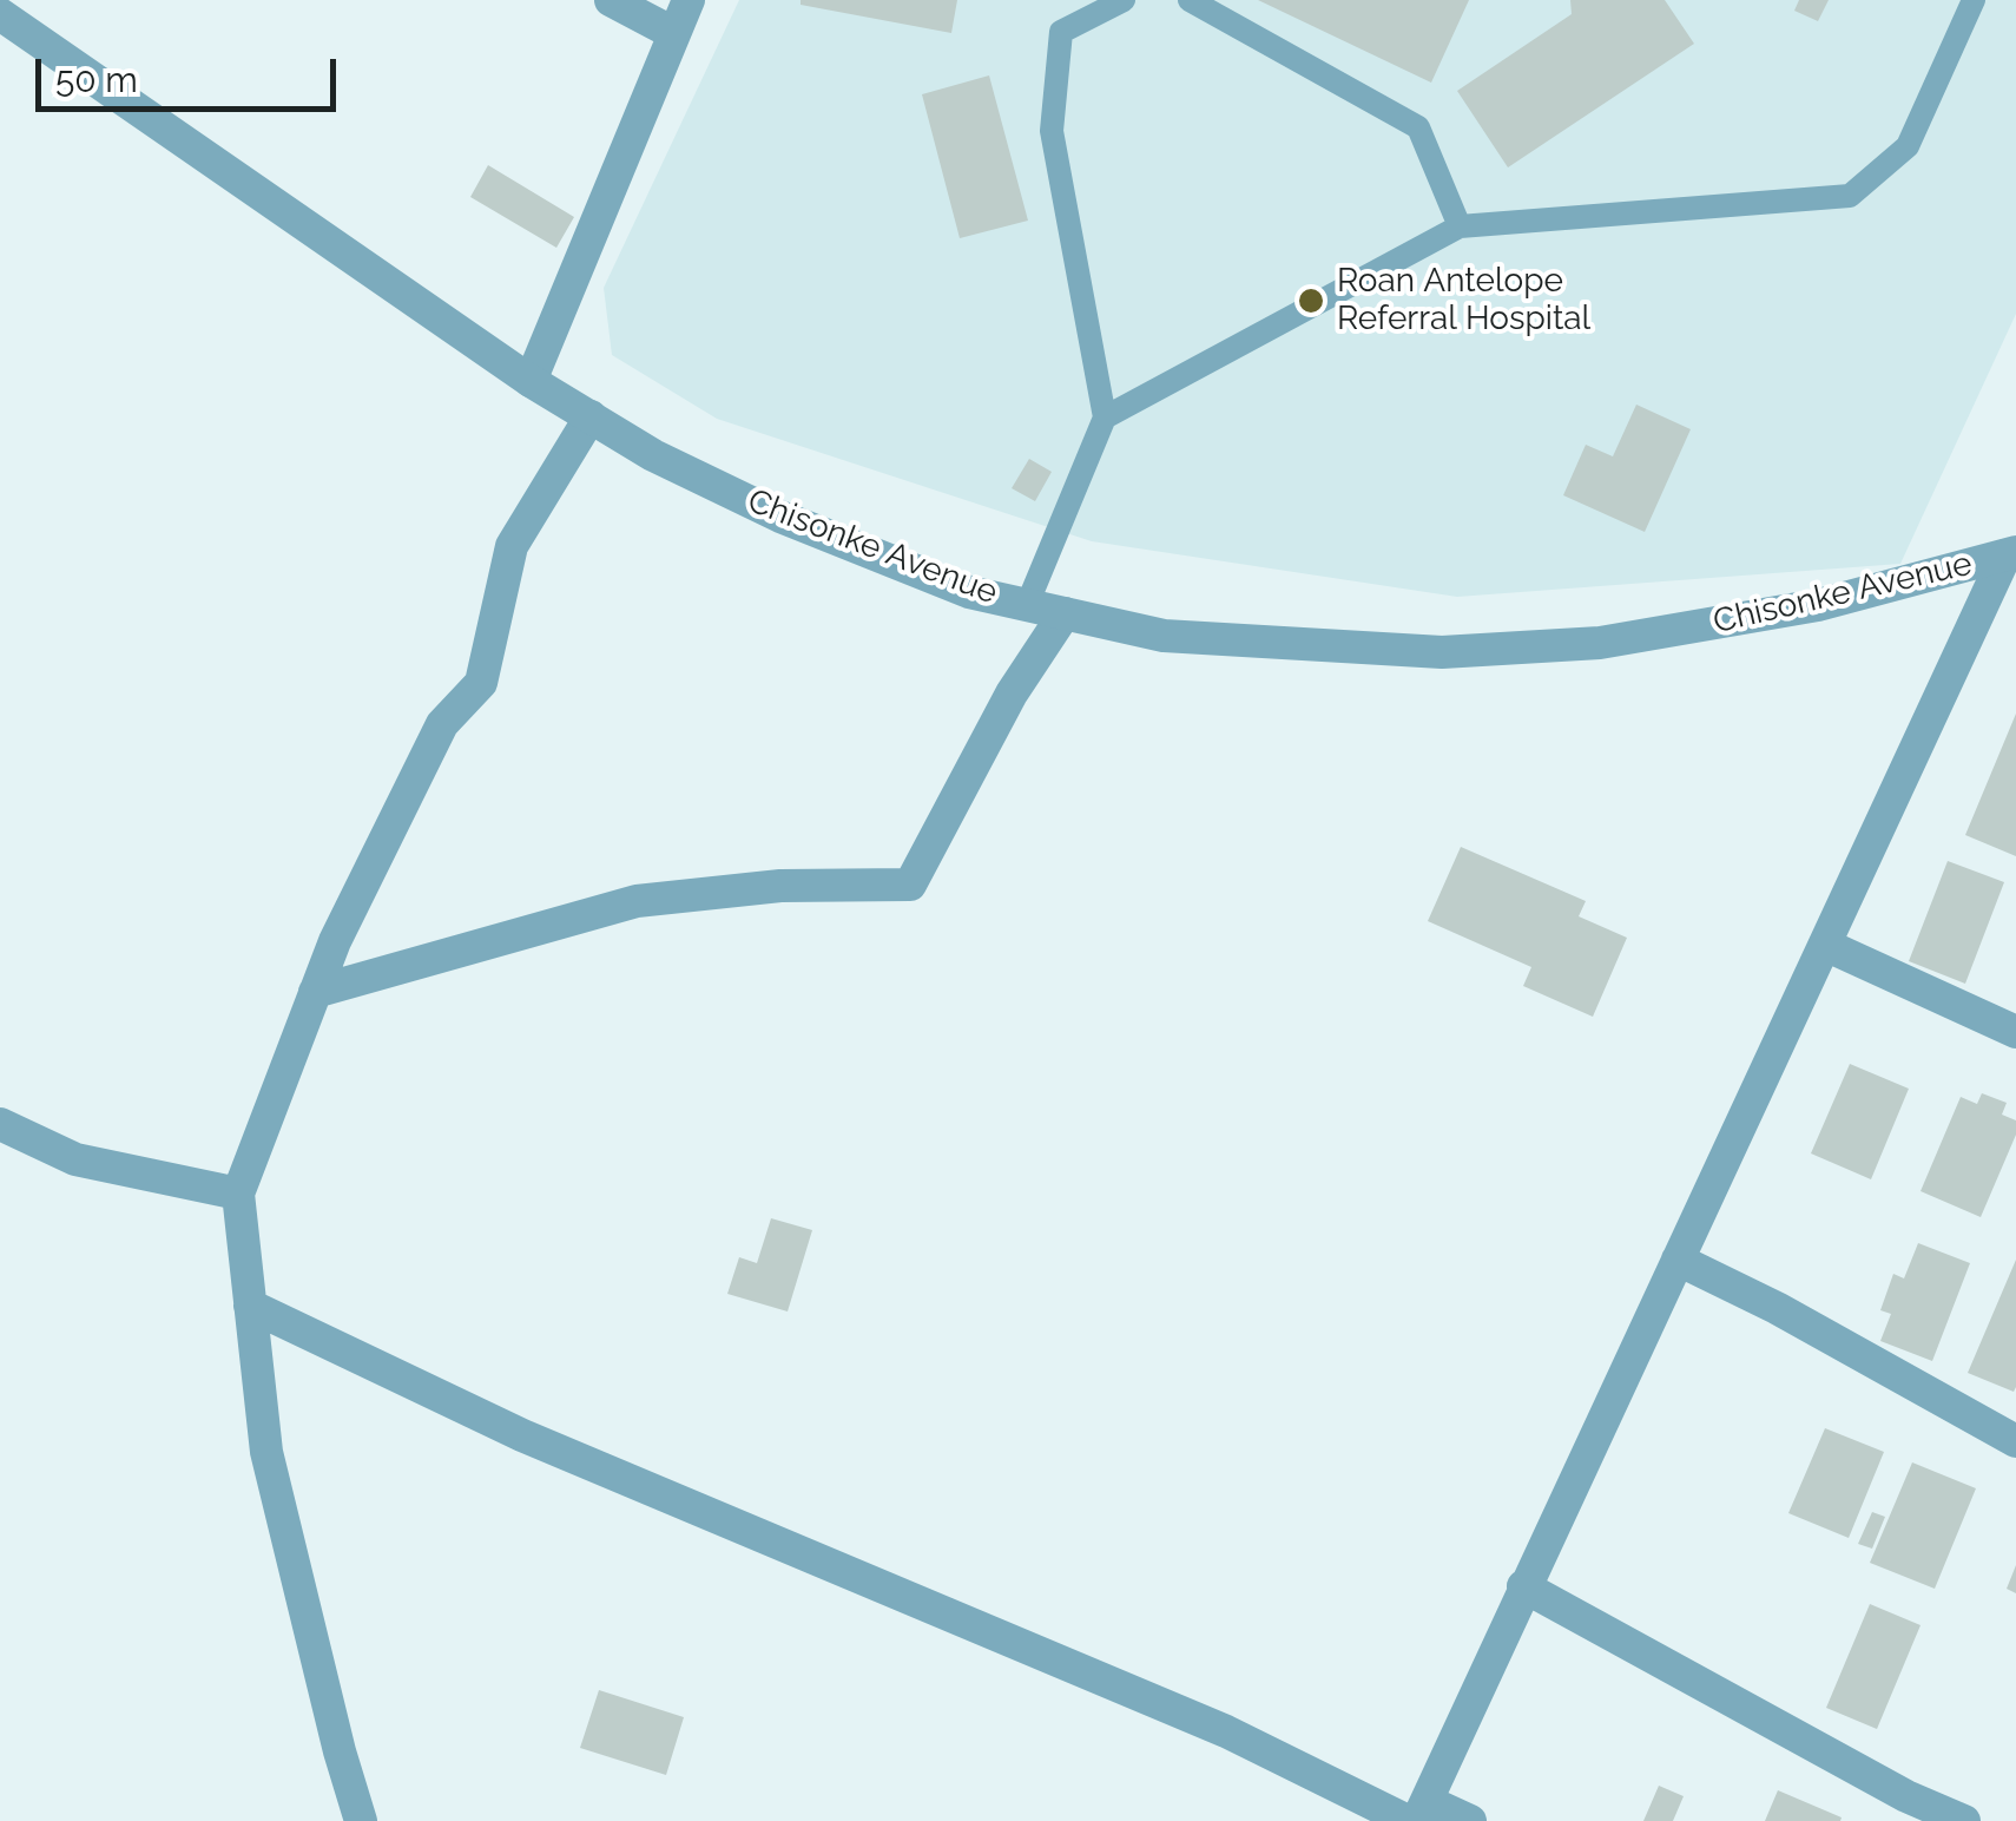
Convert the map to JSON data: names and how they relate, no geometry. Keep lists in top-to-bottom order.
{
  "streets": {
    "street": ["Chisonke Avenue"]
  },
  "places": ["Roan Antelope Referral Hospital"],
  "scale_bar": "50 m"
}
